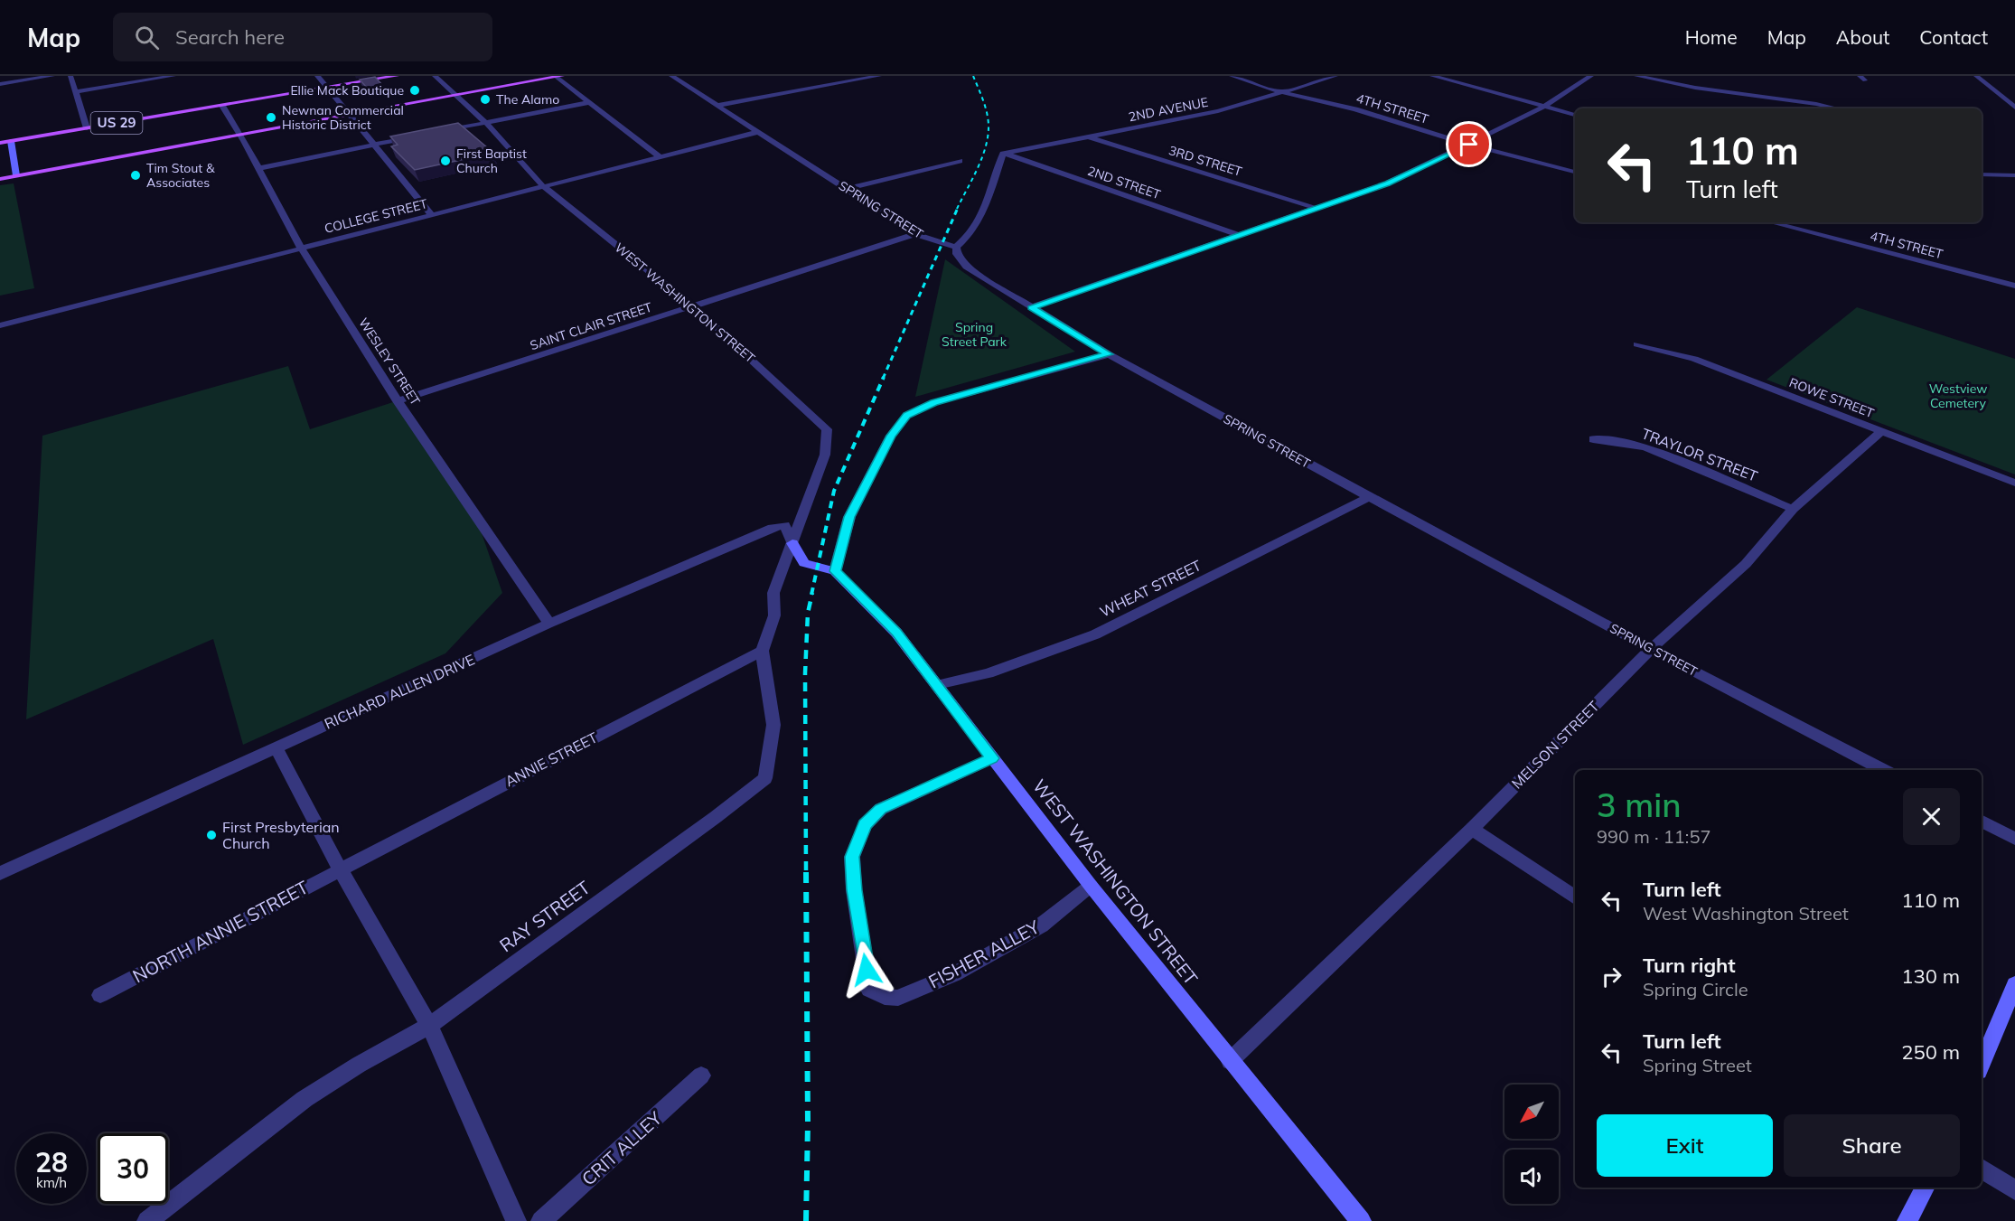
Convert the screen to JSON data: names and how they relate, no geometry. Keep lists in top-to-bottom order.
{
  "streets": {
    "main road": ["US 29"],
    "street": [
      "4TH STREET",
      "2ND AVENUE",
      "3RD STREET",
      "2ND STREET",
      "SPRING STREET",
      "COLLEGE STREET",
      "WEST WASHINGTON STREET",
      "SAINT CLAIR STREET",
      "WESLEY STREET",
      "ROWE STREET",
      "TRAYLOR STREET",
      "WHEAT STREET",
      "RICHARD ALLEN DRIVE",
      "MELSON STREET",
      "ANNIE STREET",
      "RAY STREET",
      "NORTH ANNIE STREET",
      "FISHER ALLEY",
      "CRIT ALLEY"
    ]
  },
  "crossings": [
    ["4TH STREET", "2ND AVENUE"],
    ["2ND AVENUE", "3RD STREET"],
    ["2ND AVENUE", "2ND STREET"],
    ["US 29", "WEST WASHINGTON STREET"],
    ["US 29", "WESLEY STREET"],
    ["SPRING STREET", "COLLEGE STREET"],
    ["SPRING STREET", "SAINT CLAIR STREET"],
    ["SPRING STREET", "WHEAT STREET"],
    ["SPRING STREET", "MELSON STREET"],
    ["COLLEGE STREET", "WEST WASHINGTON STREET"],
    ["COLLEGE STREET", "WESLEY STREET"],
    ["WEST WASHINGTON STREET", "SAINT CLAIR STREET"],
    ["WEST WASHINGTON STREET", "WHEAT STREET"],
    ["WEST WASHINGTON STREET", "RICHARD ALLEN DRIVE"],
    ["WEST WASHINGTON STREET", "MELSON STREET"],
    ["WEST WASHINGTON STREET", "RAY STREET"],
    ["WEST WASHINGTON STREET", "FISHER ALLEY"],
    ["SAINT CLAIR STREET", "WESLEY STREET"],
    ["WESLEY STREET", "RICHARD ALLEN DRIVE"],
    ["ROWE STREET", "MELSON STREET"],
    ["TRAYLOR STREET", "MELSON STREET"],
    ["RICHARD ALLEN DRIVE", "RAY STREET"],
    ["ANNIE STREET", "RAY STREET"],
    ["ANNIE STREET", "NORTH ANNIE STREET"]
  ],
  "parks": ["Spring Street Park", "Westview Cemetery"],
  "places": [
    "Ellie Mack Boutique",
    "The Alamo",
    "Newnan Commercial Historic District",
    "First Baptist Church",
    "Tim Stout & Associates",
    "First Presbyterian Church"
  ],
  "north": "bottom left",
  "page": {
    "header": "Map",
    "search": "Search here",
    "nav": [
      "Home",
      "Map",
      "About",
      "Contact"
    ],
    "turn": ["110 m", "Turn left"],
    "heading": ["3 min", "990 m · 11:57"],
    "list": [
      {
        "name": "Turn left",
        "note": "West Washington Street",
        "value": "110 m"
      },
      {
        "name": "Turn right",
        "note": "Spring Circle",
        "value": "130 m"
      },
      {
        "name": "Turn left",
        "note": "Spring Street",
        "value": "250 m"
      }
    ],
    "buttons": ["Exit", "Share"],
    "speed": "28 km/h",
    "limit": "30"
  }
}
